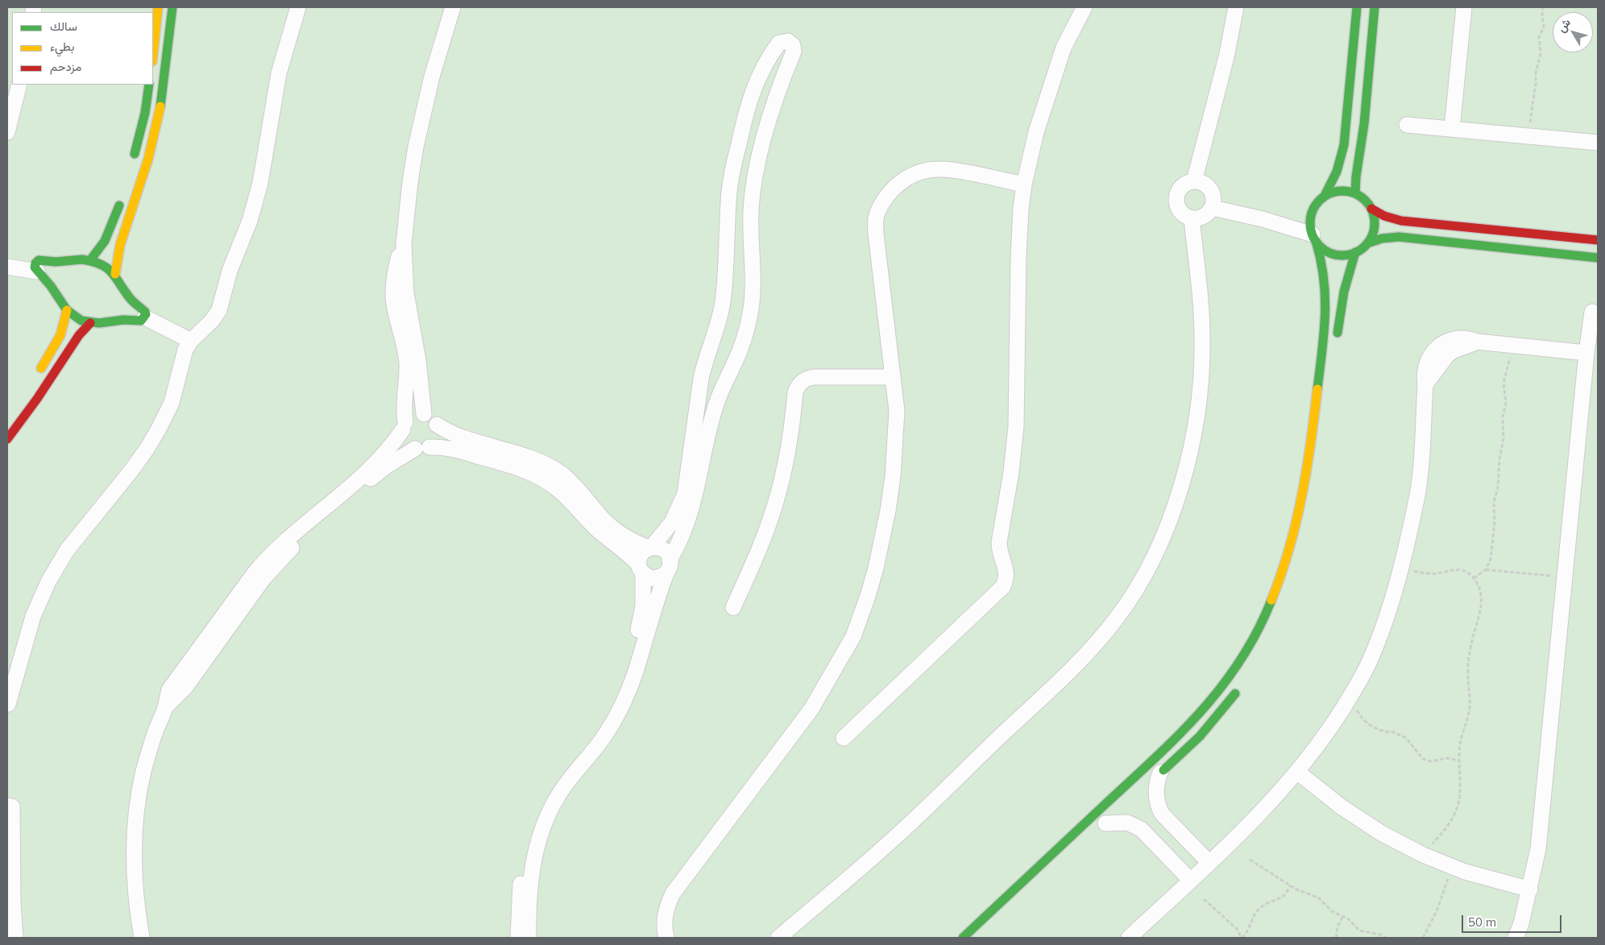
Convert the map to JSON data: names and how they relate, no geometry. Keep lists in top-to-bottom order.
{
  "legend": ["سالك", "بطيء", "مزدحم"],
  "scale_bar": "50 m",
  "north": "top left"
}
